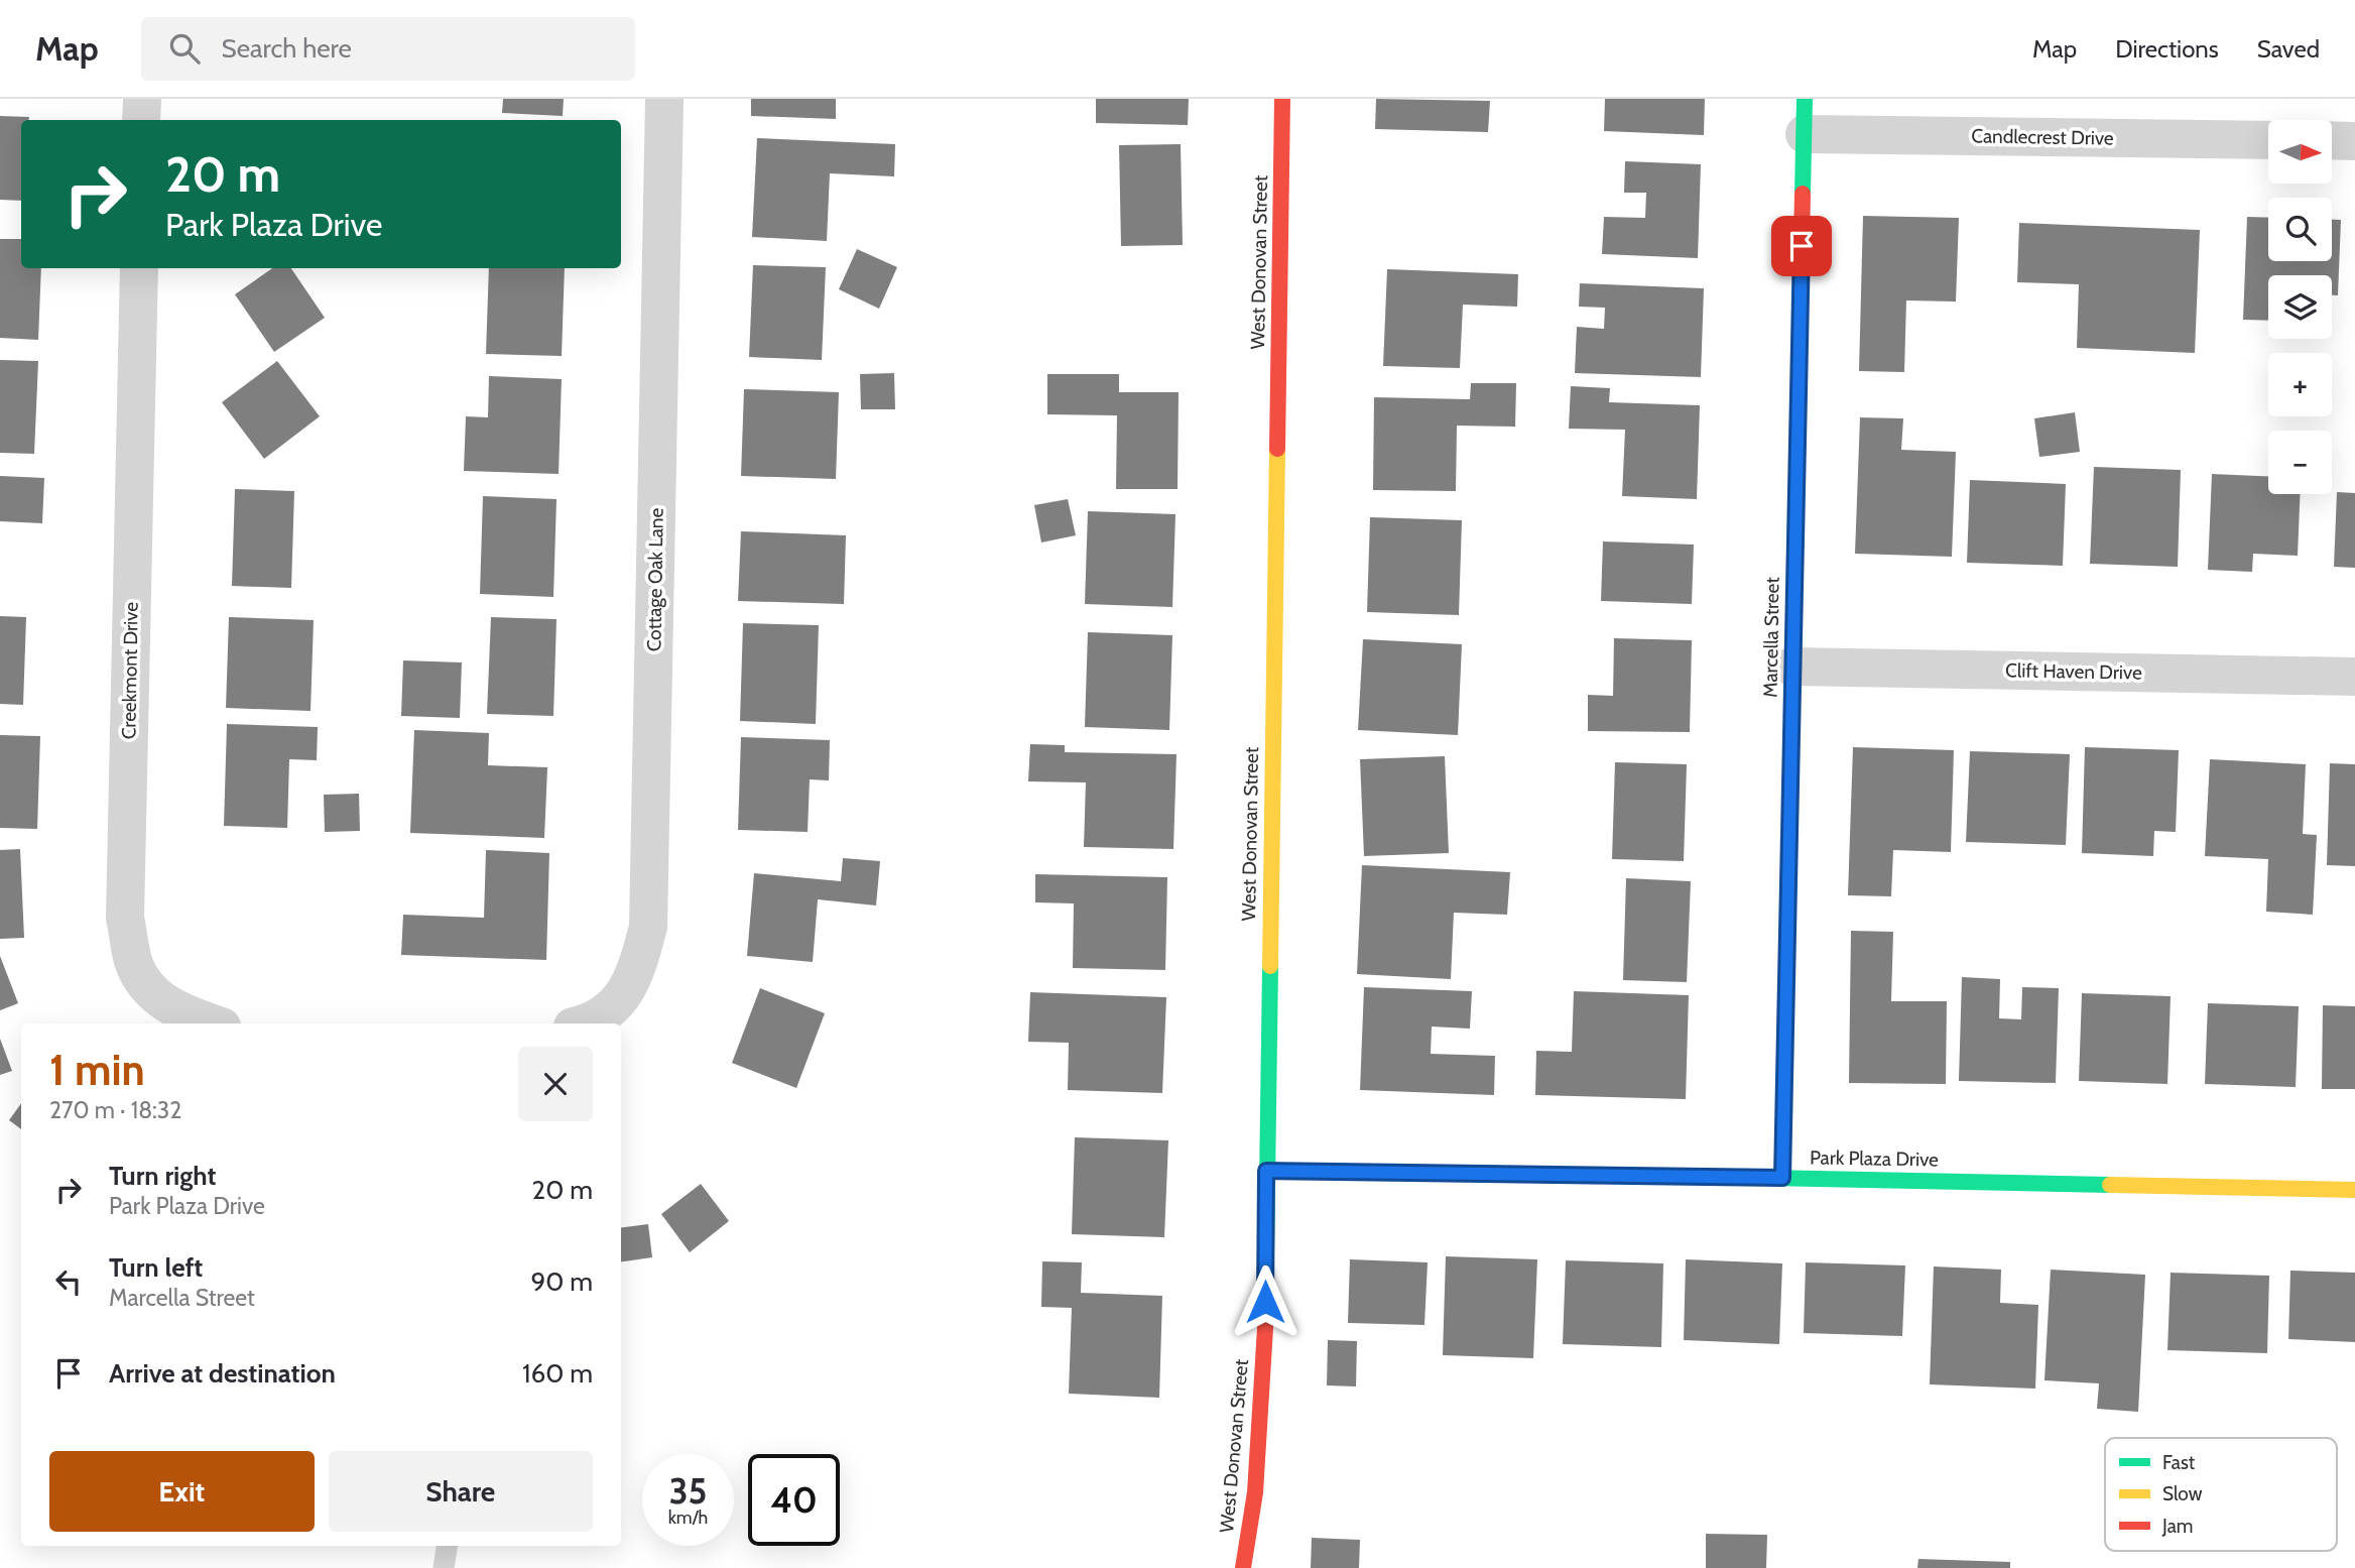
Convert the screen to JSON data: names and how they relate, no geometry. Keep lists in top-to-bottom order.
{
  "streets": {
    "street": [
      "Candlecrest Drive",
      "West Donovan Street",
      "Cottage Oak Lane",
      "Marcella Street",
      "Creekmont Drive",
      "Clift Haven Drive",
      "Park Plaza Drive"
    ]
  },
  "crossings": [
    ["Candlecrest Drive", "Marcella Street"],
    ["West Donovan Street", "Park Plaza Drive"],
    ["Marcella Street", "Clift Haven Drive"],
    ["Marcella Street", "Park Plaza Drive"]
  ],
  "legend": ["Fast", "Slow", "Jam"],
  "north": "right",
  "page": {
    "header": "Map",
    "search": "Search here",
    "nav": ["Map", "Directions", "Saved"],
    "map_buttons": ["+", "−"],
    "turn": ["20 m", "Park Plaza Drive"],
    "heading": ["1 min", "270 m · 18:32"],
    "list": [
      {
        "name": "Turn right",
        "note": "Park Plaza Drive",
        "value": "20 m"
      },
      {
        "name": "Turn left",
        "note": "Marcella Street",
        "value": "90 m"
      },
      {
        "name": "Arrive at destination",
        "value": "160 m"
      }
    ],
    "buttons": ["Exit", "Share"],
    "speed": "35 km/h",
    "limit": "40"
  }
}
